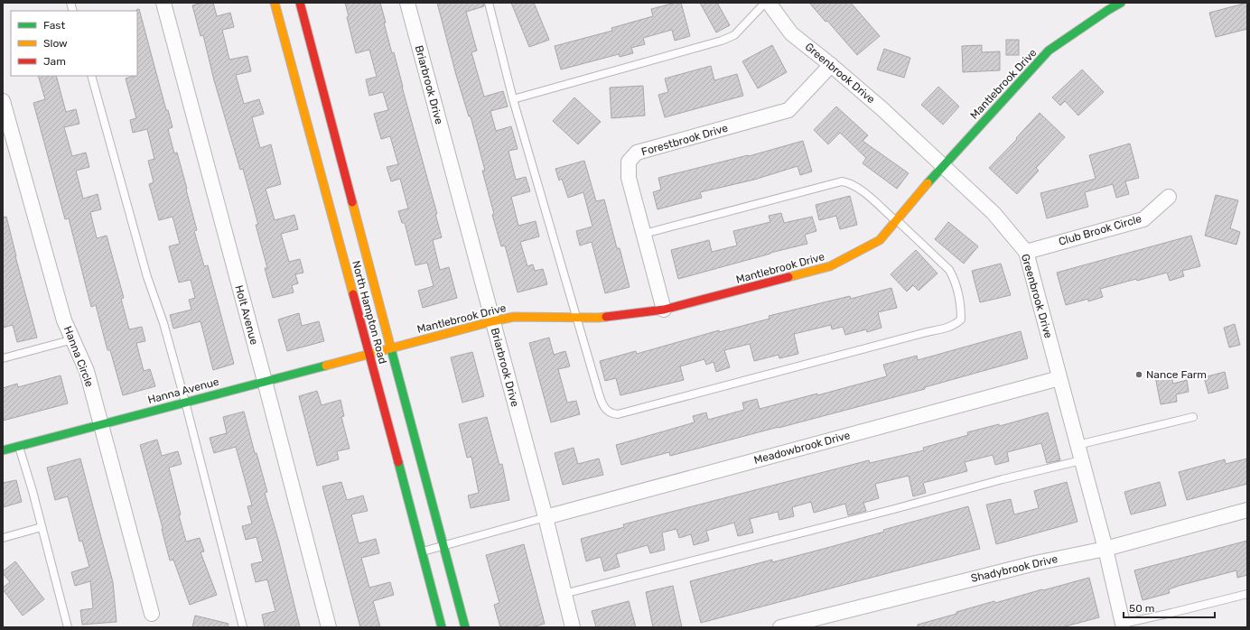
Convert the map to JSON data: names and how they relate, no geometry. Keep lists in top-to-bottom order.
{
  "streets": {
    "main road": ["Mantlebrook Drive", "North Hampton Road", "Hanna Avenue"],
    "street": [
      "Greenbrook Drive",
      "Briarbrook Drive",
      "Forestbrook Drive",
      "Club Brook Circle",
      "Holt Avenue",
      "Hanna Circle",
      "Meadowbrook Drive",
      "Shadybrook Drive"
    ]
  },
  "crossings": [
    ["Greenbrook Drive", "Mantlebrook Drive"],
    ["Greenbrook Drive", "Forestbrook Drive"],
    ["Greenbrook Drive", "Club Brook Circle"],
    ["Greenbrook Drive", "Meadowbrook Drive"],
    ["Greenbrook Drive", "Shadybrook Drive"],
    ["Mantlebrook Drive", "Briarbrook Drive"],
    ["Mantlebrook Drive", "Forestbrook Drive"],
    ["Mantlebrook Drive", "North Hampton Road"],
    ["Mantlebrook Drive", "Hanna Avenue"],
    ["Briarbrook Drive", "Meadowbrook Drive"],
    ["North Hampton Road", "Hanna Avenue"],
    ["Holt Avenue", "Hanna Avenue"],
    ["Hanna Circle", "Hanna Avenue"]
  ],
  "places": ["Nance Farm"],
  "legend": ["Fast", "Slow", "Jam"],
  "scale_bar": "50 m"
}
